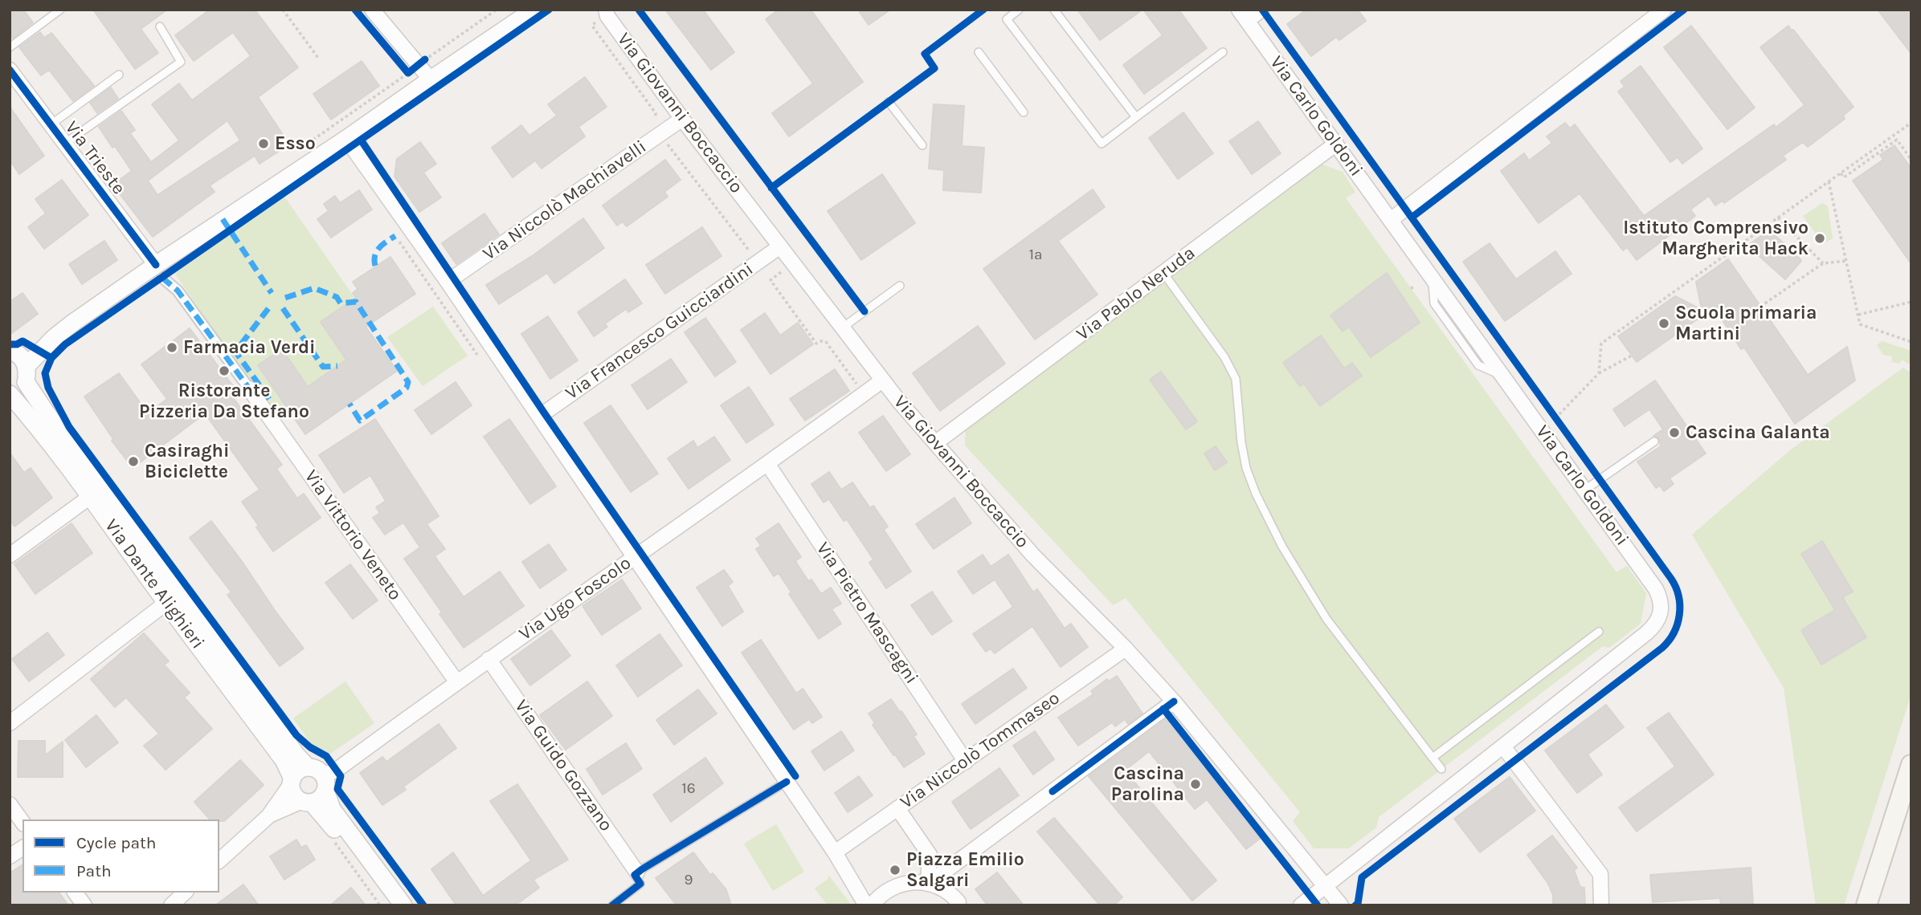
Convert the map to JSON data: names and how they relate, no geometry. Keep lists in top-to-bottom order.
{
  "streets": {
    "street": [
      "Via Giovanni Boccaccio",
      "Via Carlo Goldoni",
      "Via Trieste",
      "Via Niccolò Machiavelli",
      "Via Pablo Neruda",
      "Via Francesco Guicciardini",
      "Via Vittorio Veneto",
      "Via Dante Alighieri",
      "Via Ugo Foscolo",
      "Via Pietro Mascagni",
      "Via Niccolò Tommaseo",
      "Via Guido Gozzano"
    ]
  },
  "crossings": [
    ["Via Giovanni Boccaccio", "Via Carlo Goldoni"],
    ["Via Giovanni Boccaccio", "Via Niccolò Machiavelli"],
    ["Via Giovanni Boccaccio", "Via Pablo Neruda"],
    ["Via Giovanni Boccaccio", "Via Francesco Guicciardini"],
    ["Via Giovanni Boccaccio", "Via Ugo Foscolo"],
    ["Via Giovanni Boccaccio", "Via Niccolò Tommaseo"],
    ["Via Carlo Goldoni", "Via Pablo Neruda"],
    ["Via Vittorio Veneto", "Via Ugo Foscolo"],
    ["Via Dante Alighieri", "Via Ugo Foscolo"],
    ["Via Ugo Foscolo", "Via Pietro Mascagni"],
    ["Via Ugo Foscolo", "Via Guido Gozzano"],
    ["Via Pietro Mascagni", "Via Niccolò Tommaseo"]
  ],
  "places": [
    "Esso",
    "Istituto Comprensivo Margherita Hack",
    "Scuola primaria Martini",
    "Farmacia Verdi",
    "Ristorante Pizzeria Da Stefano",
    "Cascina Galanta",
    "Casiraghi Biciclette",
    "Cascina Parolina",
    "Piazza Emilio Salgari"
  ],
  "house_numbers": ["1a", "16", "9"],
  "legend": ["Cycle path", "Path"]
}
